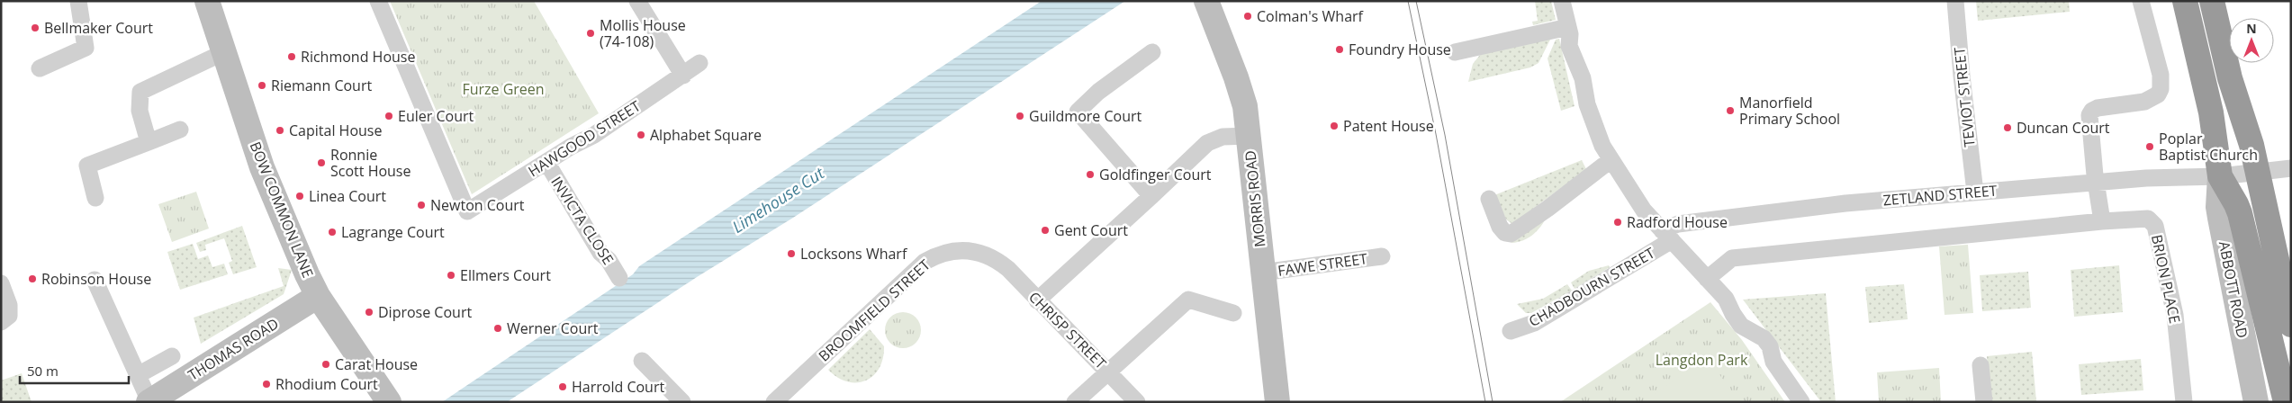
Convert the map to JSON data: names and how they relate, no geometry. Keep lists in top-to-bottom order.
{
  "streets": {
    "street": [
      "TEVIOT STREET",
      "HAWGOOD STREET",
      "ZETLAND STREET",
      "MORRIS ROAD",
      "BOW COMMON LANE",
      "INVICTA CLOSE",
      "FAWE STREET",
      "BRION PLACE",
      "CHADBOURN STREET",
      "ABBOTT ROAD",
      "BROOMFIELD STREET",
      "CHRISP STREET",
      "THOMAS ROAD"
    ]
  },
  "crossings": [
    ["TEVIOT STREET", "ZETLAND STREET"],
    ["HAWGOOD STREET", "INVICTA CLOSE"],
    ["ZETLAND STREET", "CHADBOURN STREET"],
    ["ZETLAND STREET", "ABBOTT ROAD"],
    ["MORRIS ROAD", "FAWE STREET"],
    ["BOW COMMON LANE", "THOMAS ROAD"],
    ["BROOMFIELD STREET", "CHRISP STREET"]
  ],
  "water": ["Limehouse Cut"],
  "parks": ["Furze Green", "Langdon Park"],
  "places": [
    "Colman's Wharf",
    "Bellmaker Court",
    "Mollis House (74-108)",
    "Foundry House",
    "Richmond House",
    "Riemann Court",
    "Manorfield Primary School",
    "Euler Court",
    "Guildmore Court",
    "Patent House",
    "Duncan Court",
    "Capital House",
    "Alphabet Square",
    "Poplar Baptist Church",
    "Ronnie Scott House",
    "Goldfinger Court",
    "Linea Court",
    "Newton Court",
    "Radford House",
    "Gent Court",
    "Lagrange Court",
    "Locksons Wharf",
    "Ellmers Court",
    "Robinson House",
    "Diprose Court",
    "Werner Court",
    "Carat House",
    "Rhodium Court",
    "Harrold Court"
  ],
  "scale_bar": "50 m",
  "north": "top"
}
